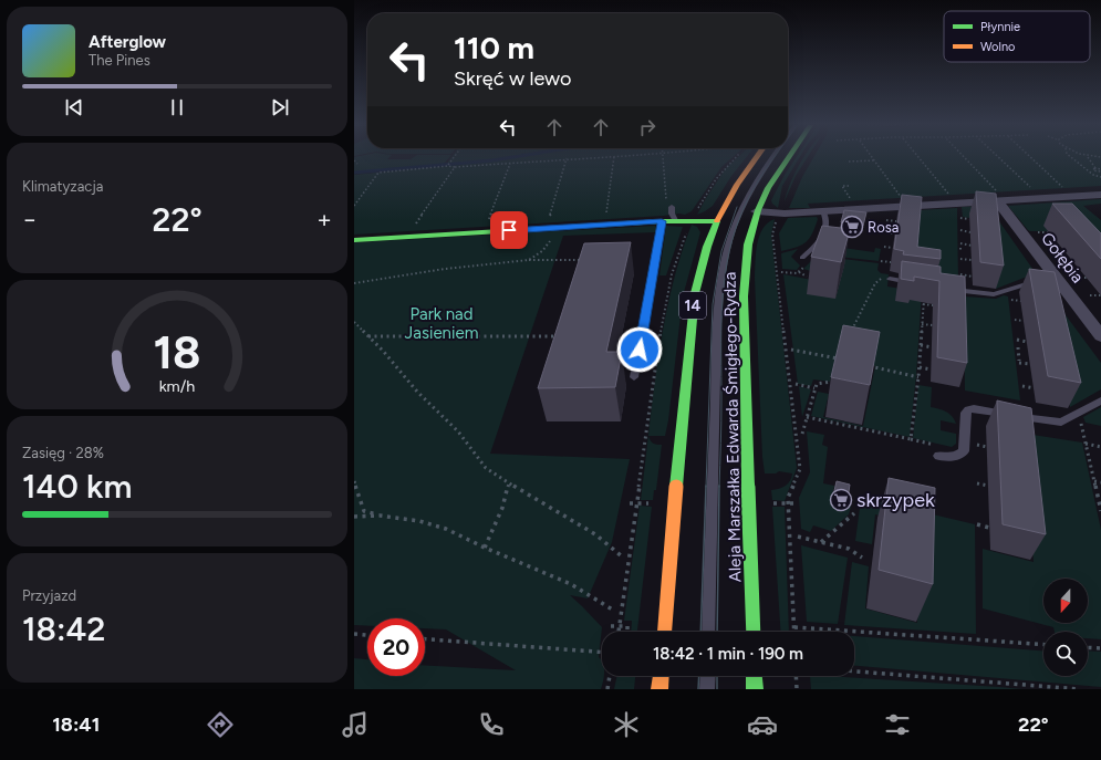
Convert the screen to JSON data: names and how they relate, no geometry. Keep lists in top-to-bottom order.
{
  "streets": {
    "main road": ["14", "Aleja Marszałka Edwarda Śmigłego-Rydza"],
    "street": ["Gołębia"]
  },
  "parks": ["Park nad Jasieniem"],
  "places": {
    "supermarket": ["Rosa", "skrzypek"]
  },
  "legend": ["Płynnie", "Wolno"],
  "north": "bottom",
  "page": {
    "turn": ["110 m", "Skręć w lewo"],
    "song": ["Afterglow", "The Pines"],
    "tile": [
      "Klimatyzacja",
      ["Zasięg · 28%", "140 km"],
      ["Przyjazd", "18:42"]
    ],
    "heat": ["−", "22°", "+"],
    "limit": "20",
    "trip": "18:42 · 1 min · 190 m",
    "tabs": ["18:41", "22°"],
    "gauge": ["18", "km/h"]
  }
}
